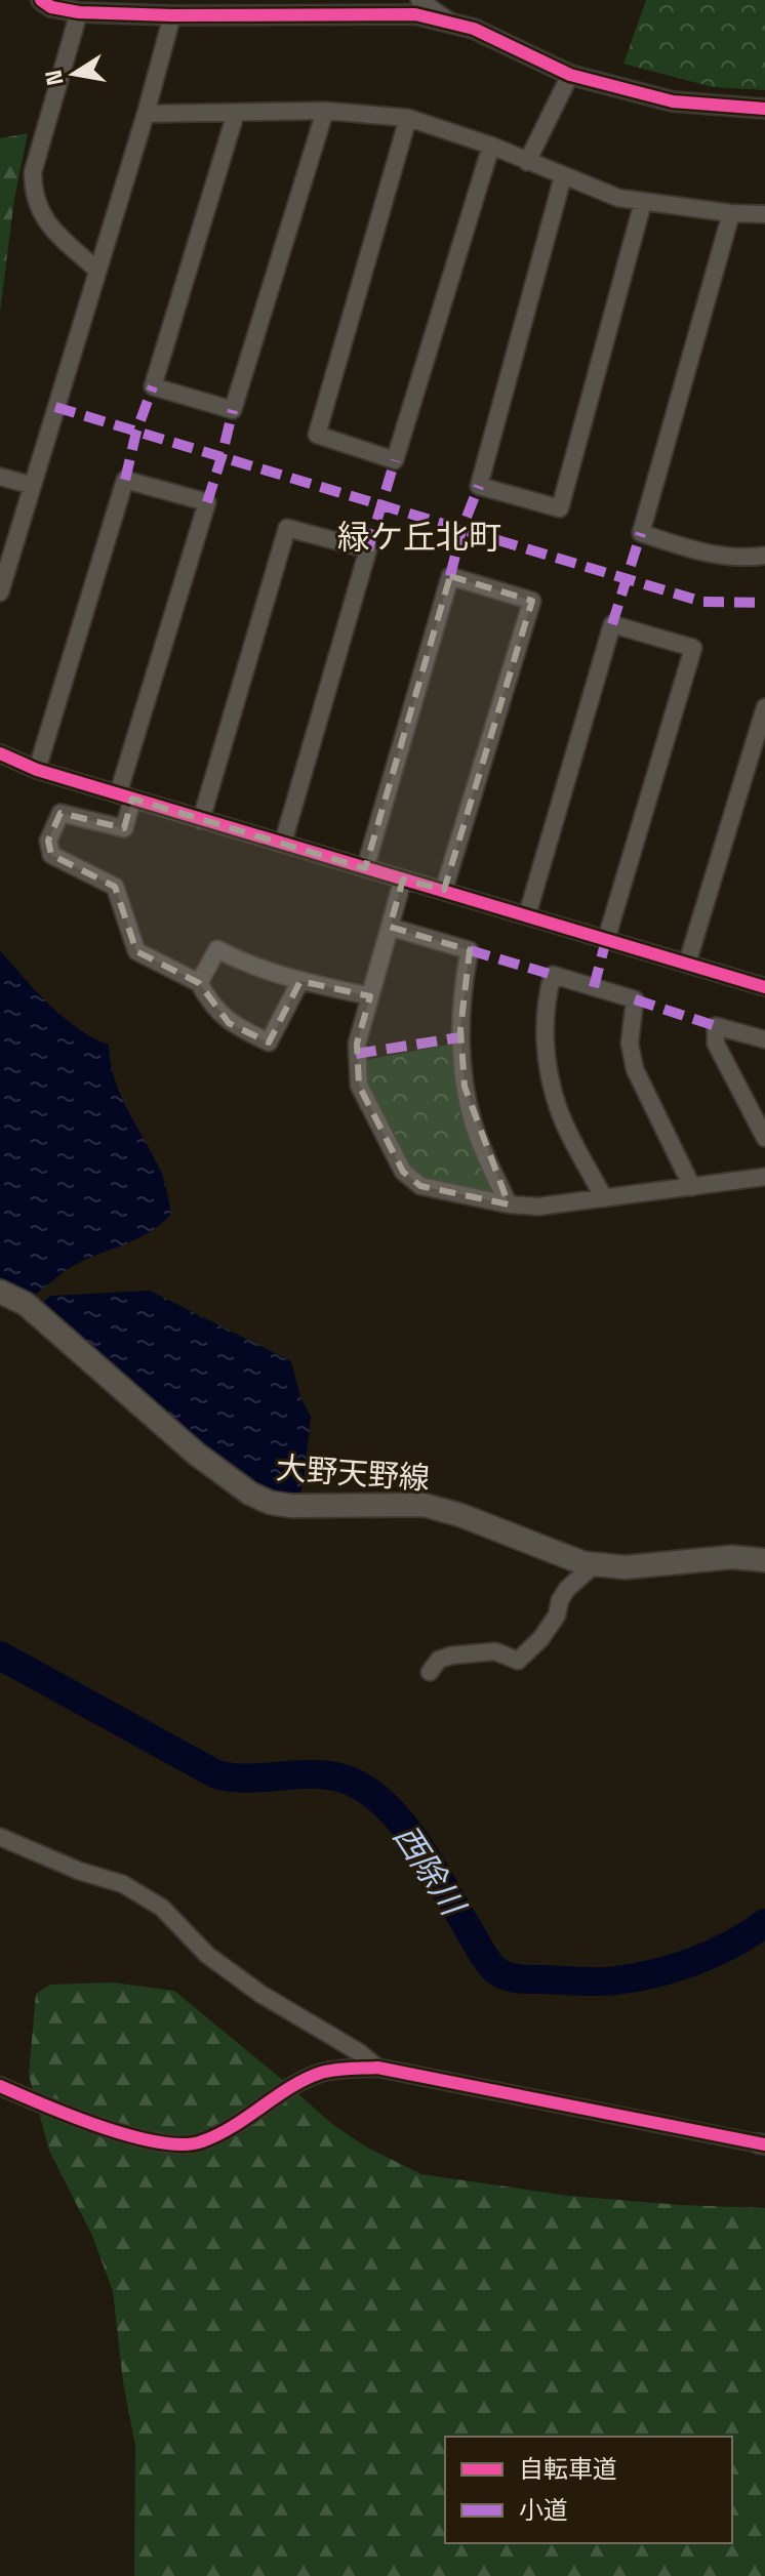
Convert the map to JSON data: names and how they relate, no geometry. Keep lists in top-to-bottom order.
{
  "streets": {
    "main road": ["大野天野線"]
  },
  "districts": ["緑ケ丘北町"],
  "water": ["西除川"],
  "legend": ["自転車道", "小道"],
  "north": "left"
}
